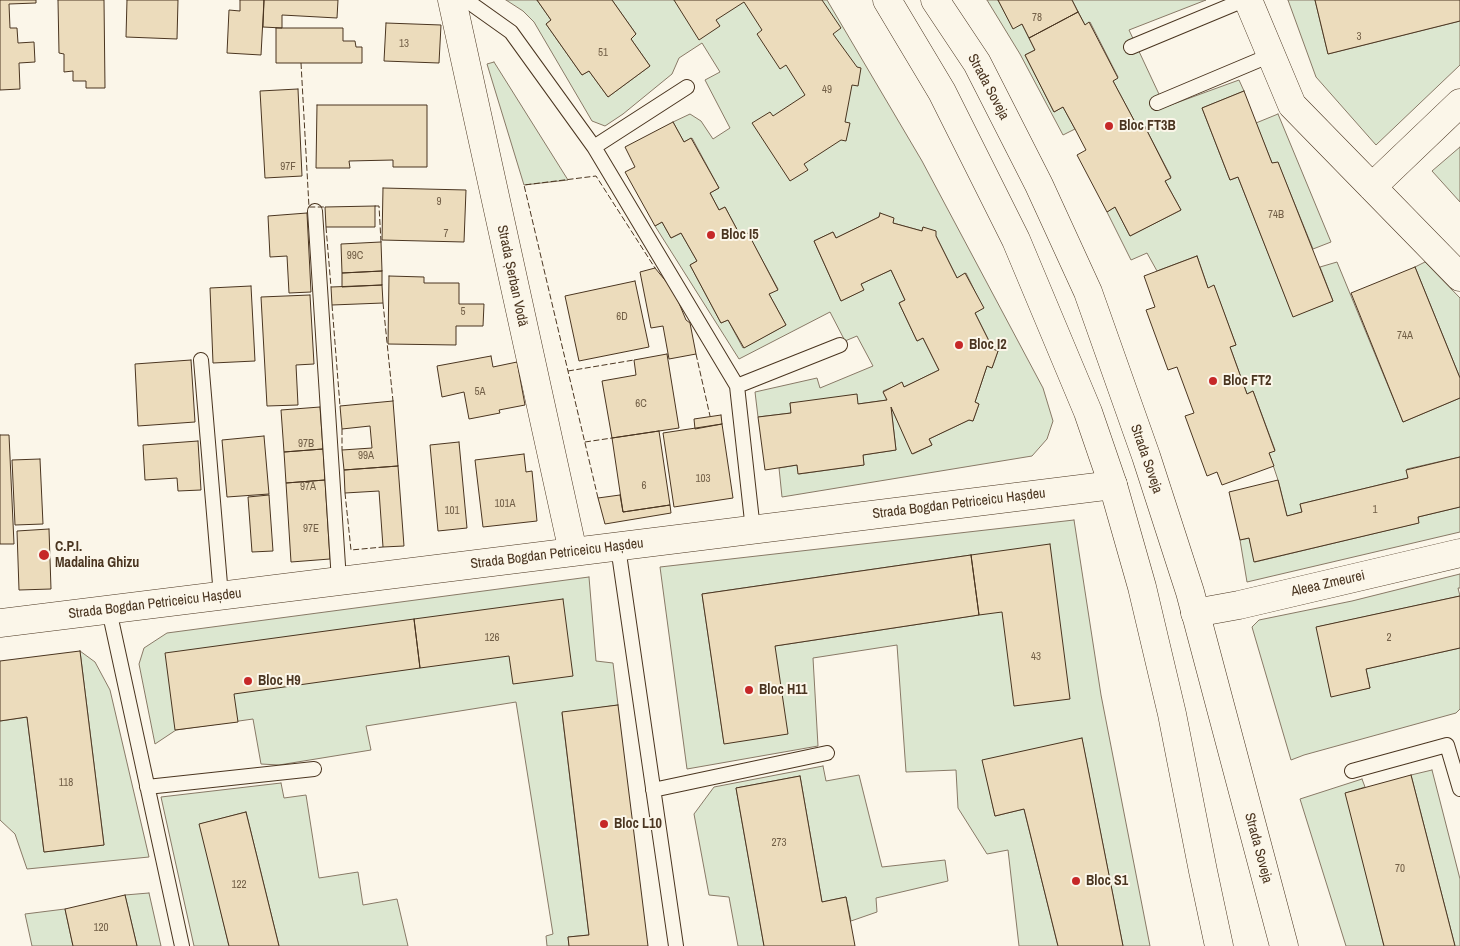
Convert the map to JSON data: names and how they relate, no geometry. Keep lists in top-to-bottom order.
{
  "streets": {
    "street": [
      "Strada Soveja",
      "Strada Șerban Vodă",
      "Strada Bogdan Petriceicu Hașdeu",
      "Aleea Zmeurei"
    ]
  },
  "crossings": [
    ["Strada Soveja", "Aleea Zmeurei"],
    ["Strada Șerban Vodă", "Strada Bogdan Petriceicu Hașdeu"]
  ],
  "places": [
    "Bloc FT3B",
    "Bloc I5",
    "Bloc I2",
    "Bloc FT2",
    "C.P.I. Madalina Ghizu",
    "Bloc H9",
    "Bloc H11",
    "Bloc L10",
    "Bloc S1"
  ],
  "house_numbers": [
    "78",
    "3",
    "13",
    "51",
    "49",
    "97F",
    "9",
    "74B",
    "7",
    "99C",
    "5",
    "6D",
    "74A",
    "5A",
    "6C",
    "97B",
    "99A",
    "103",
    "6",
    "97A",
    "101A",
    "1",
    "101",
    "97E",
    "126",
    "2",
    "43",
    "118",
    "273",
    "70",
    "122",
    "120"
  ]
}
